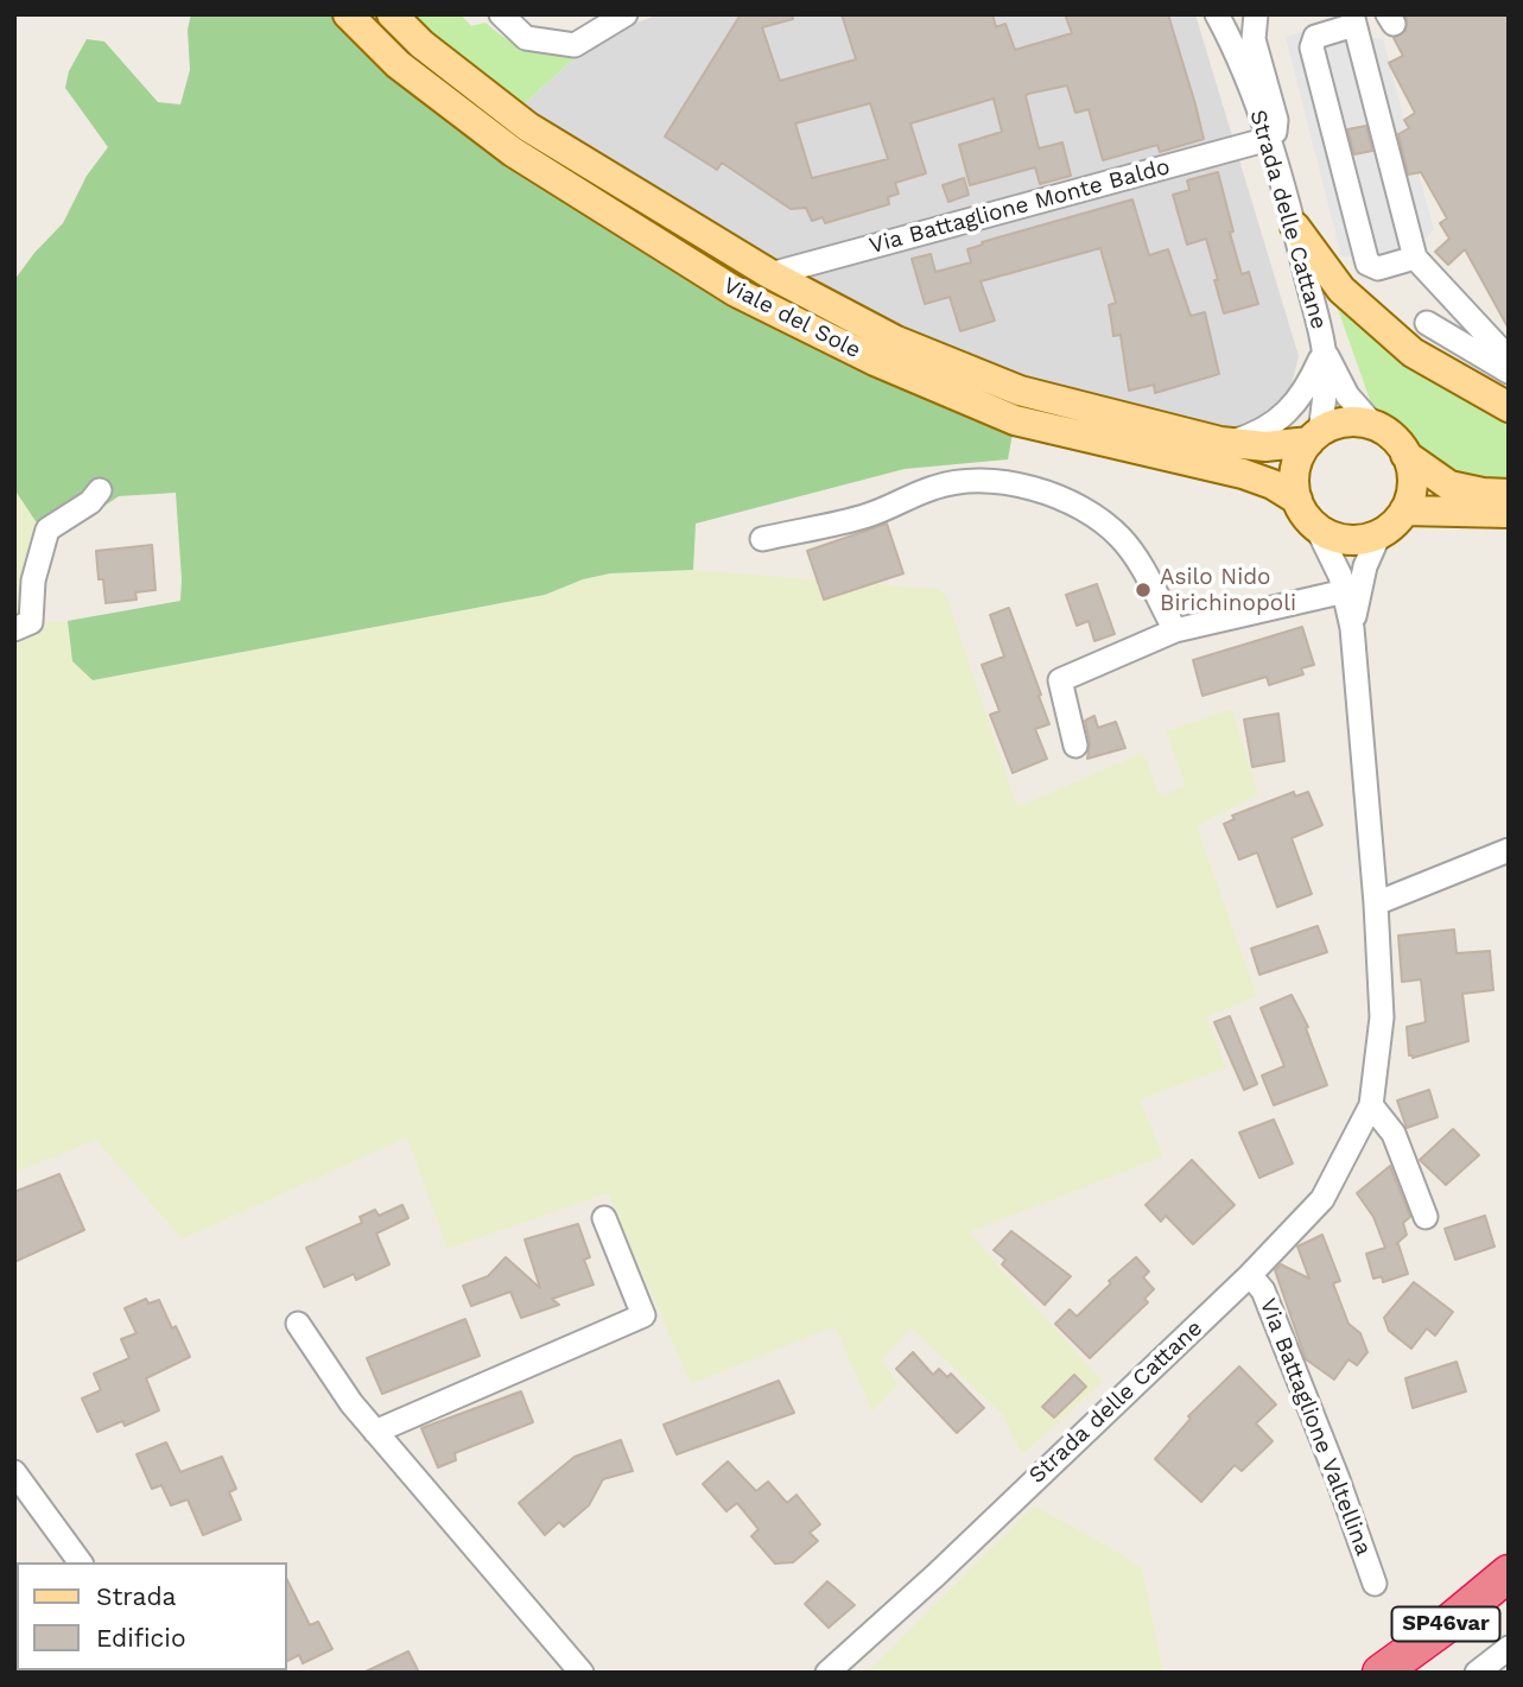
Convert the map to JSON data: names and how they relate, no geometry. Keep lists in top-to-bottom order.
{
  "streets": {
    "highway": ["SP46var"],
    "main road": ["Viale del Sole"],
    "street": ["Via Battaglione Monte Baldo", "Strada delle Cattane", "Via Battaglione Valtellina"]
  },
  "crossings": [
    ["Via Battaglione Monte Baldo", "Strada delle Cattane"],
    ["Via Battaglione Monte Baldo", "Viale del Sole"],
    ["Strada delle Cattane", "Viale del Sole"],
    ["Strada delle Cattane", "Via Battaglione Valtellina"]
  ],
  "places": ["Asilo Nido Birichinopoli"],
  "legend": ["Strada", "Edificio"]
}
